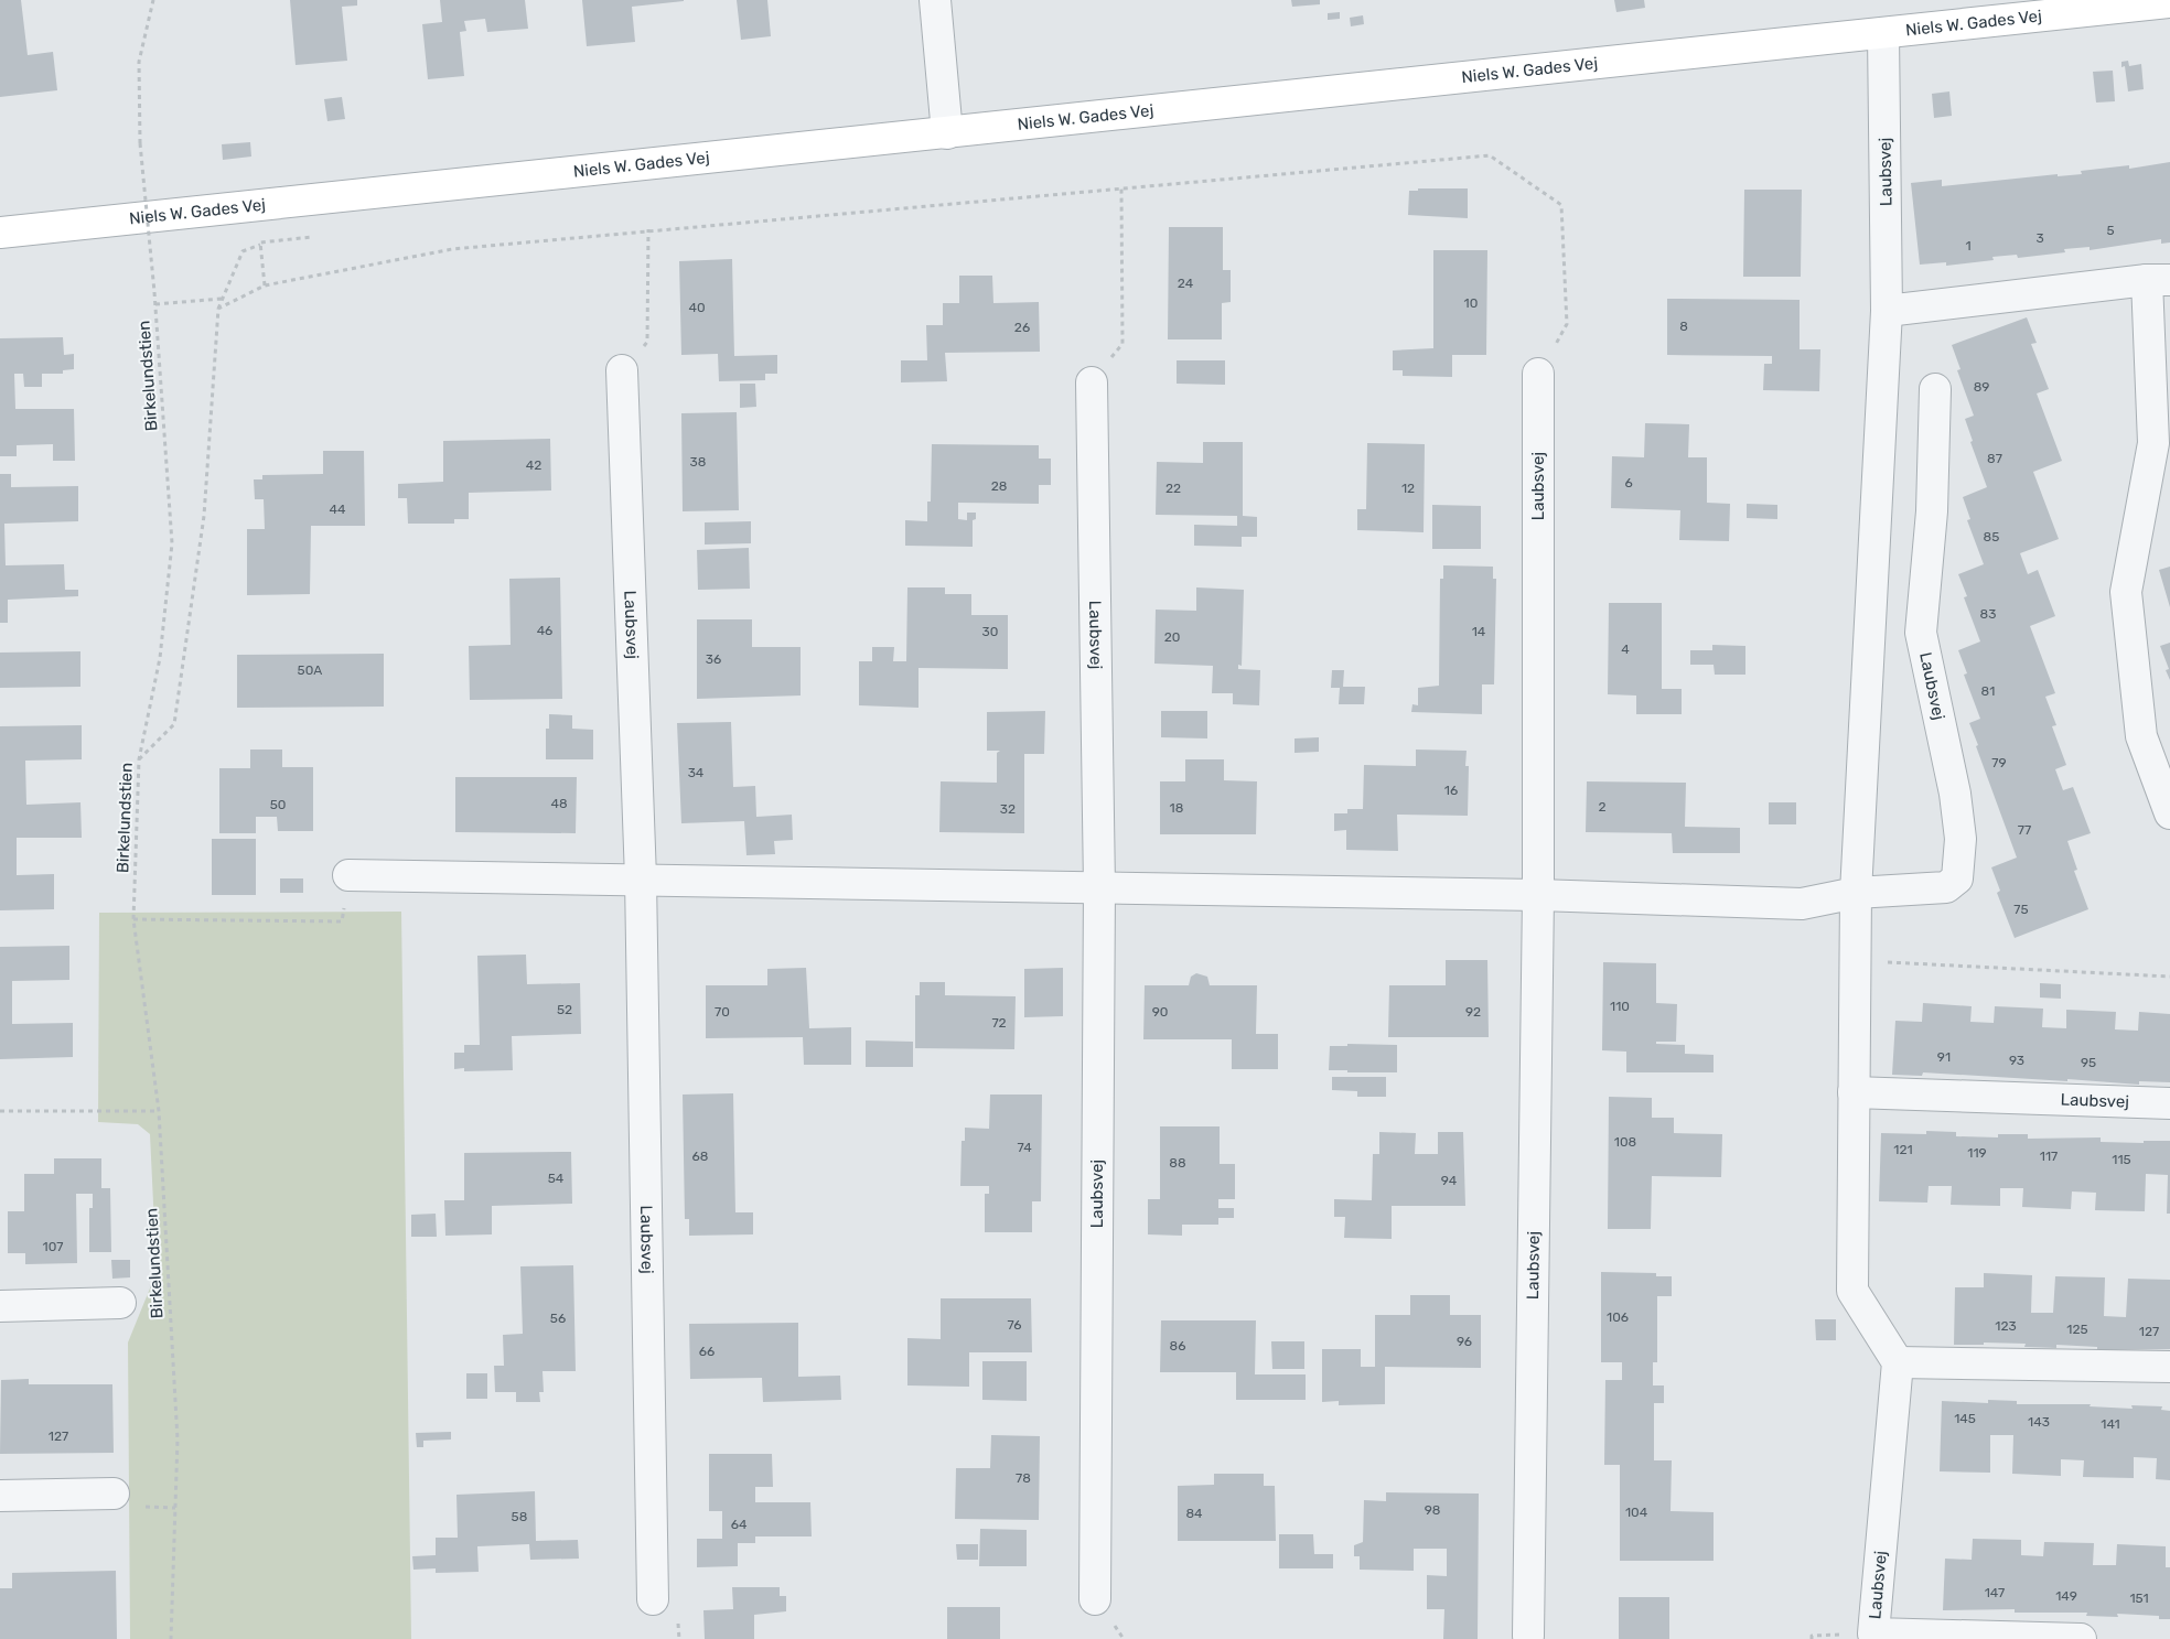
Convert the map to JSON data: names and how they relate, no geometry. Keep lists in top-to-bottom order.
{
  "streets": {
    "street": ["Niels W. Gades Vej", "Laubsvej"],
    "path": ["Birkelundstien"]
  },
  "crossings": [
    ["Niels W. Gades Vej", "Laubsvej"]
  ],
  "house_numbers": [
    "5",
    "3",
    "1",
    "24",
    "10",
    "40",
    "8",
    "26",
    "89",
    "87",
    "38",
    "42",
    "6",
    "28",
    "22",
    "12",
    "44",
    "85",
    "83",
    "46",
    "30",
    "14",
    "20",
    "4",
    "36",
    "50A",
    "81",
    "79",
    "34",
    "16",
    "48",
    "50",
    "2",
    "18",
    "32",
    "77",
    "75",
    "110",
    "52",
    "70",
    "90",
    "92",
    "72",
    "91",
    "93",
    "95",
    "108",
    "74",
    "121",
    "119",
    "68",
    "117",
    "115",
    "88",
    "54",
    "94",
    "107",
    "106",
    "56",
    "76",
    "123",
    "125",
    "127",
    "96",
    "86",
    "66",
    "145",
    "143",
    "141",
    "127",
    "78",
    "98",
    "104",
    "84",
    "58",
    "64",
    "147",
    "149",
    "151"
  ]
}
